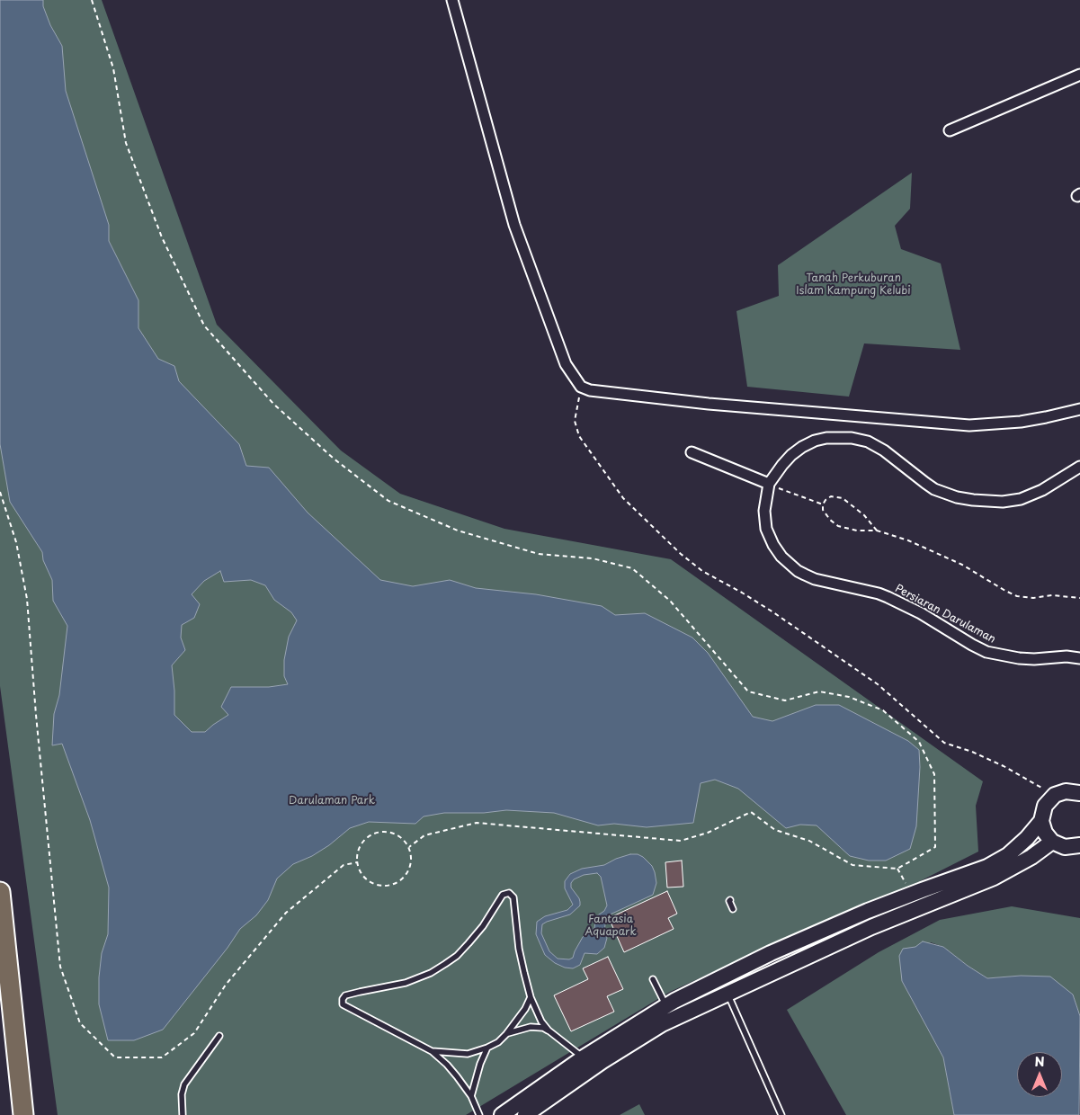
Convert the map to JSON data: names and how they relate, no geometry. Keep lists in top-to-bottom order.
{
  "streets": {
    "street": ["Persiaran Darulaman"]
  },
  "parks": ["Tanah Perkuburan Islam Kampung Kelubi", "Darulaman Park", "Fantasia Aquapark"],
  "north": "top"
}
